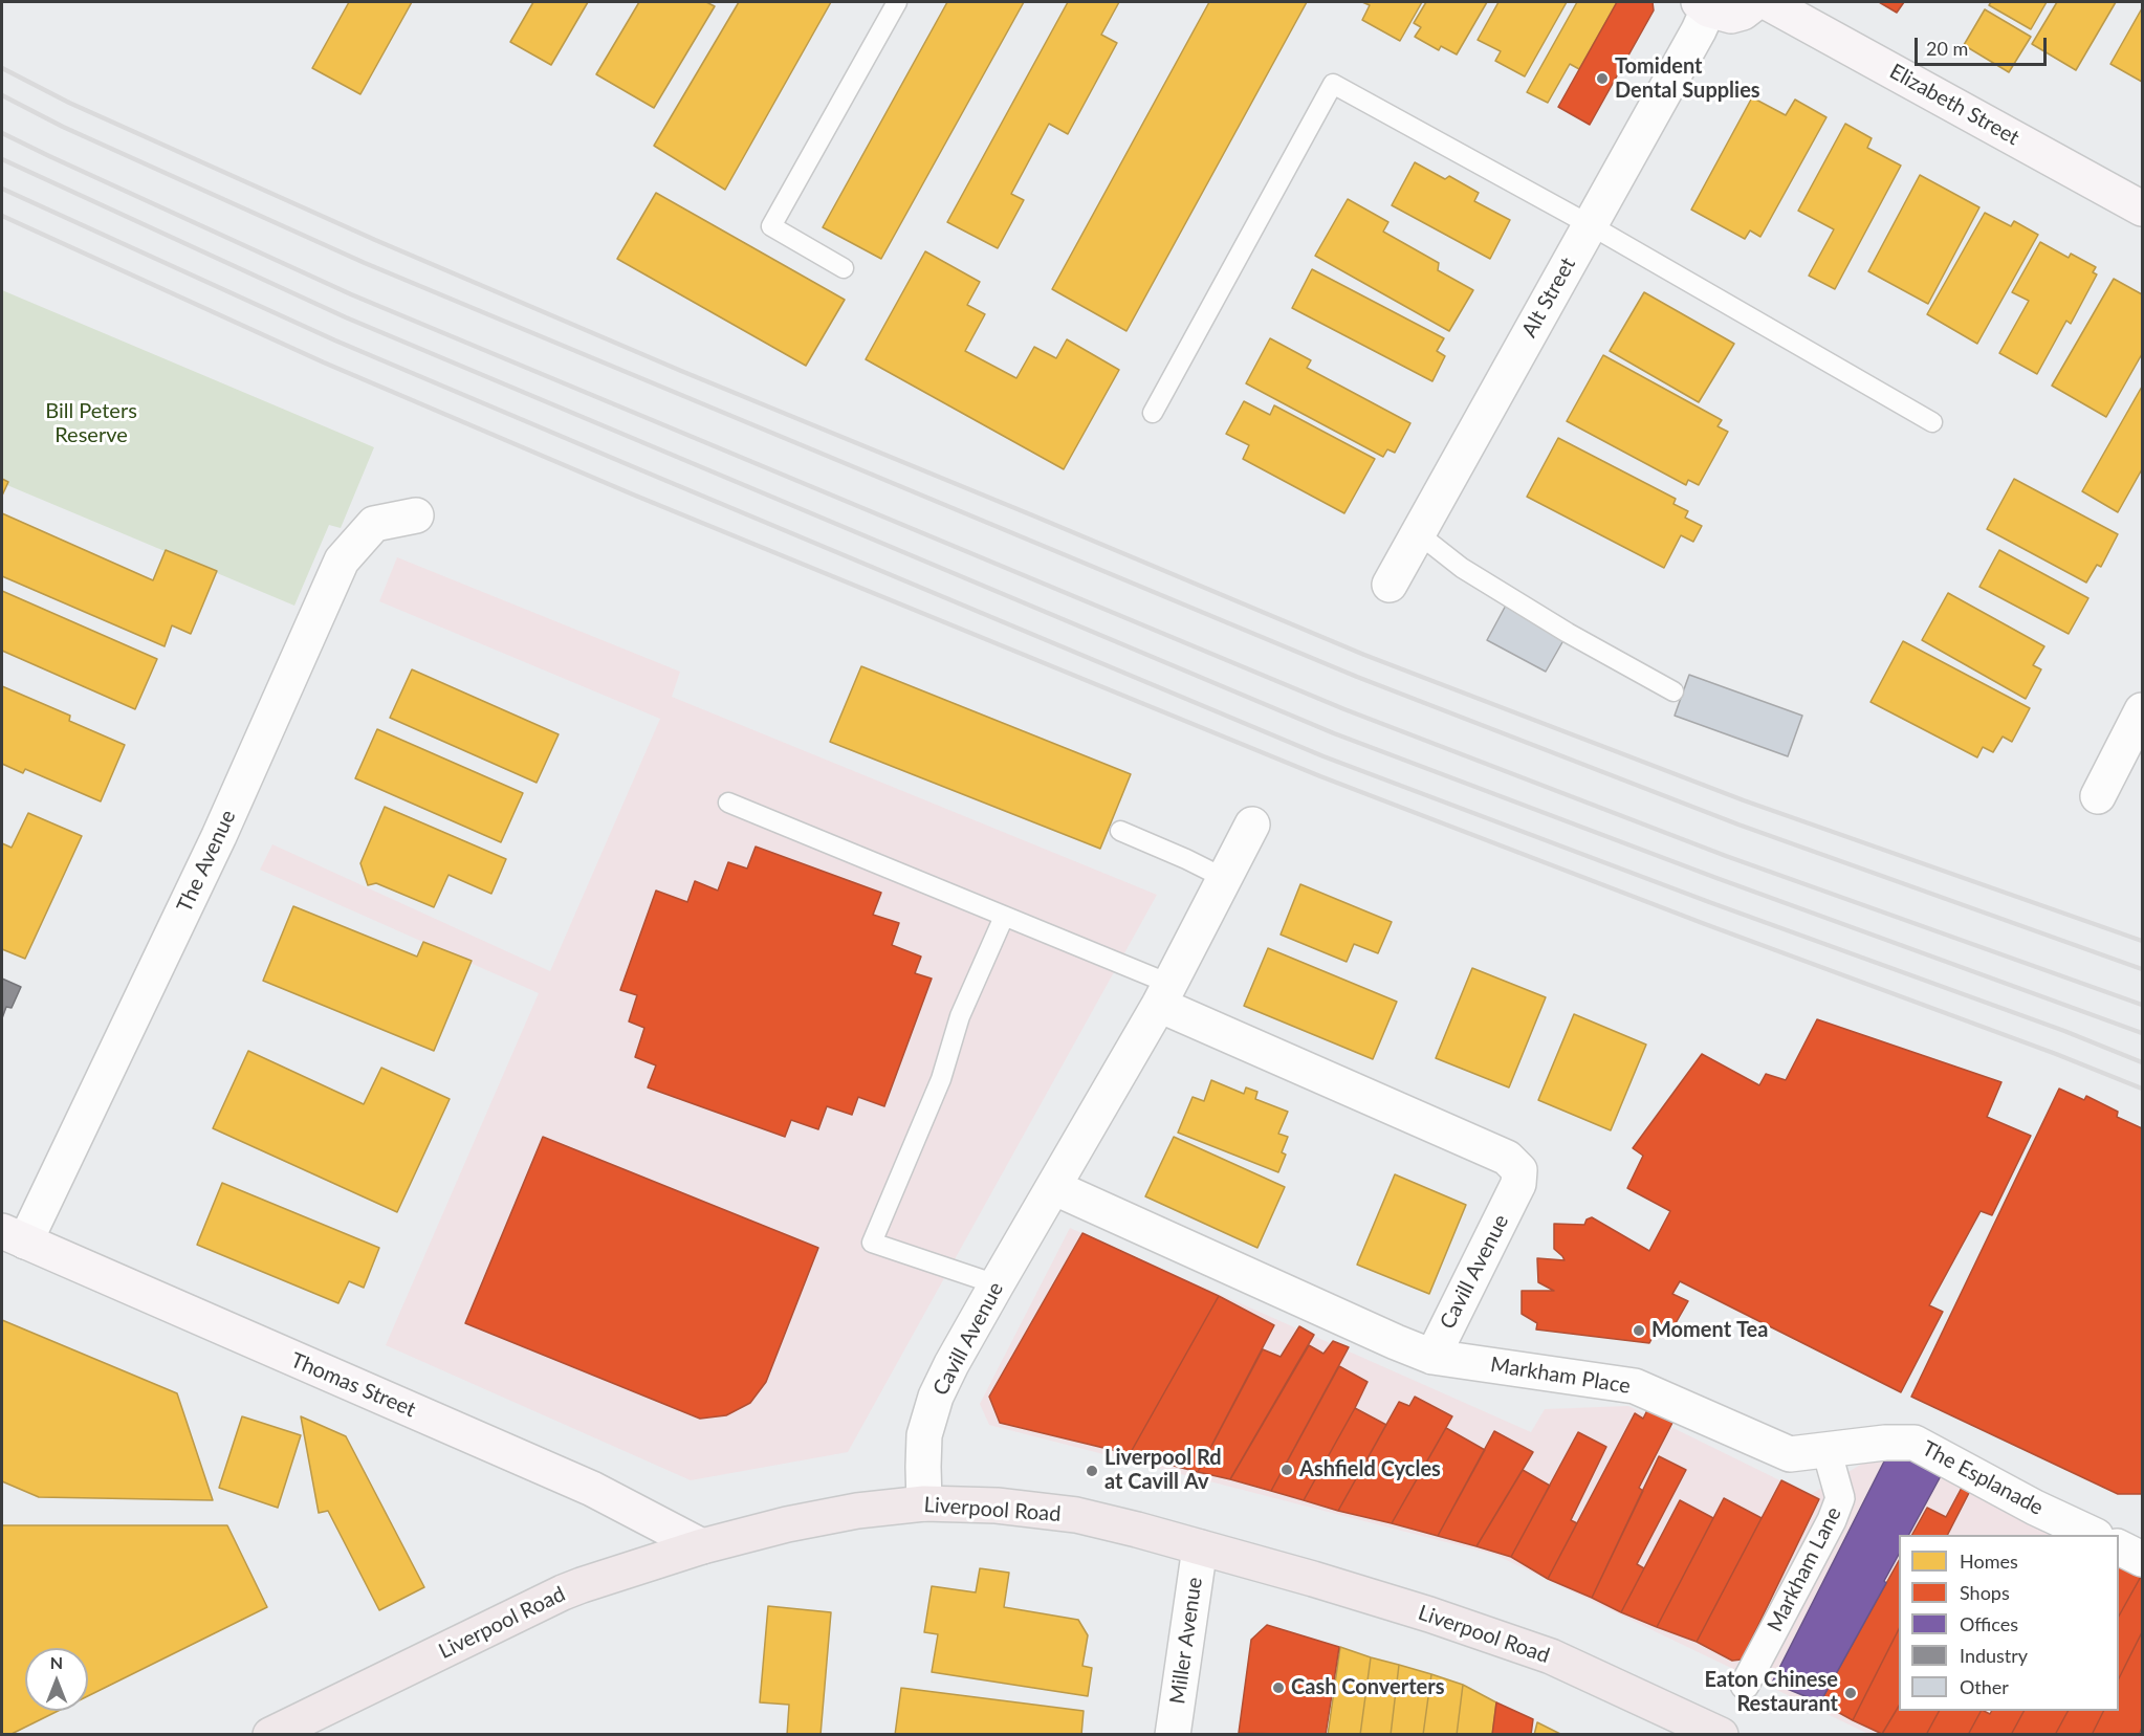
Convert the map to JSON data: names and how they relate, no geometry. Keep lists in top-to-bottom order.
{
  "streets": {
    "highway": ["Liverpool Road"],
    "main road": ["Elizabeth Street", "Thomas Street"],
    "street": [
      "Alt Street",
      "The Avenue",
      "Cavill Avenue",
      "Markham Place",
      "The Esplanade",
      "Markham Lane",
      "Miller Avenue"
    ]
  },
  "crossings": [
    ["The Avenue", "Thomas Street"],
    ["Cavill Avenue", "Markham Place"],
    ["Cavill Avenue", "Liverpool Road"],
    ["Markham Place", "The Esplanade"],
    ["Markham Place", "Markham Lane"],
    ["Thomas Street", "Liverpool Road"],
    ["The Esplanade", "Markham Lane"],
    ["Liverpool Road", "Miller Avenue"]
  ],
  "parks": ["Bill Peters Reserve"],
  "places": [
    "Tomident Dental Supplies",
    "Moment Tea",
    "Ashfield Cycles",
    "Liverpool Rd at Cavill Av",
    "Cash Converters",
    "Eaton Chinese Restaurant"
  ],
  "legend": [
    "Homes",
    "Shops",
    "Offices",
    "Industry",
    "Other"
  ],
  "scale_bar": "20 m",
  "north": "top"
}
